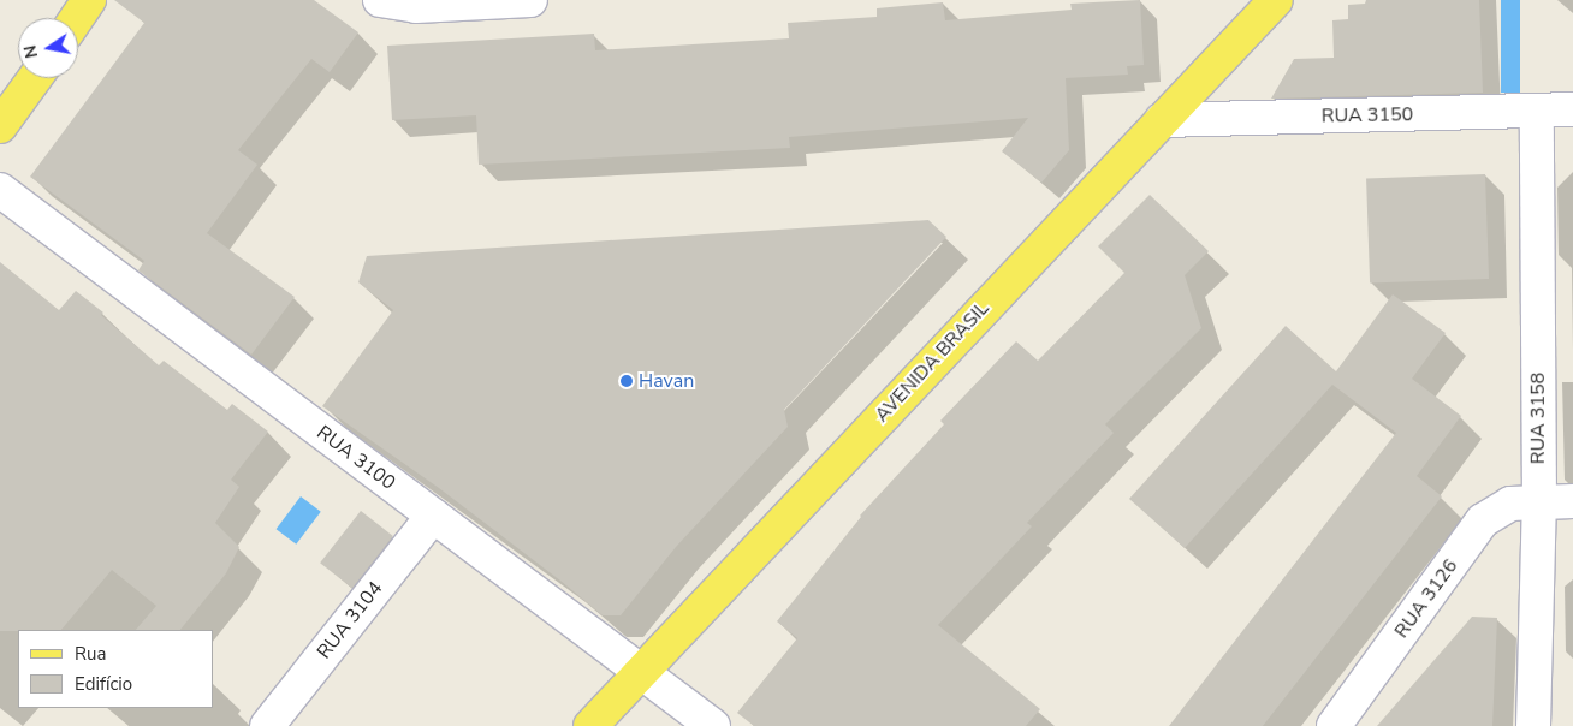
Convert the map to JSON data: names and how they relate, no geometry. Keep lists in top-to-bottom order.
{
  "streets": {
    "main road": ["AVENIDA BRASIL"],
    "street": [
      "RUA 3150",
      "RUA 3158",
      "RUA 3100",
      "RUA 3126",
      "RUA 3104"
    ]
  },
  "crossings": [
    ["RUA 3150", "AVENIDA BRASIL"],
    ["RUA 3150", "RUA 3158"],
    ["AVENIDA BRASIL", "RUA 3100"],
    ["RUA 3158", "RUA 3126"],
    ["RUA 3100", "RUA 3104"]
  ],
  "places": ["Havan"],
  "legend": ["Rua", "Edifício"],
  "north": "left"
}
